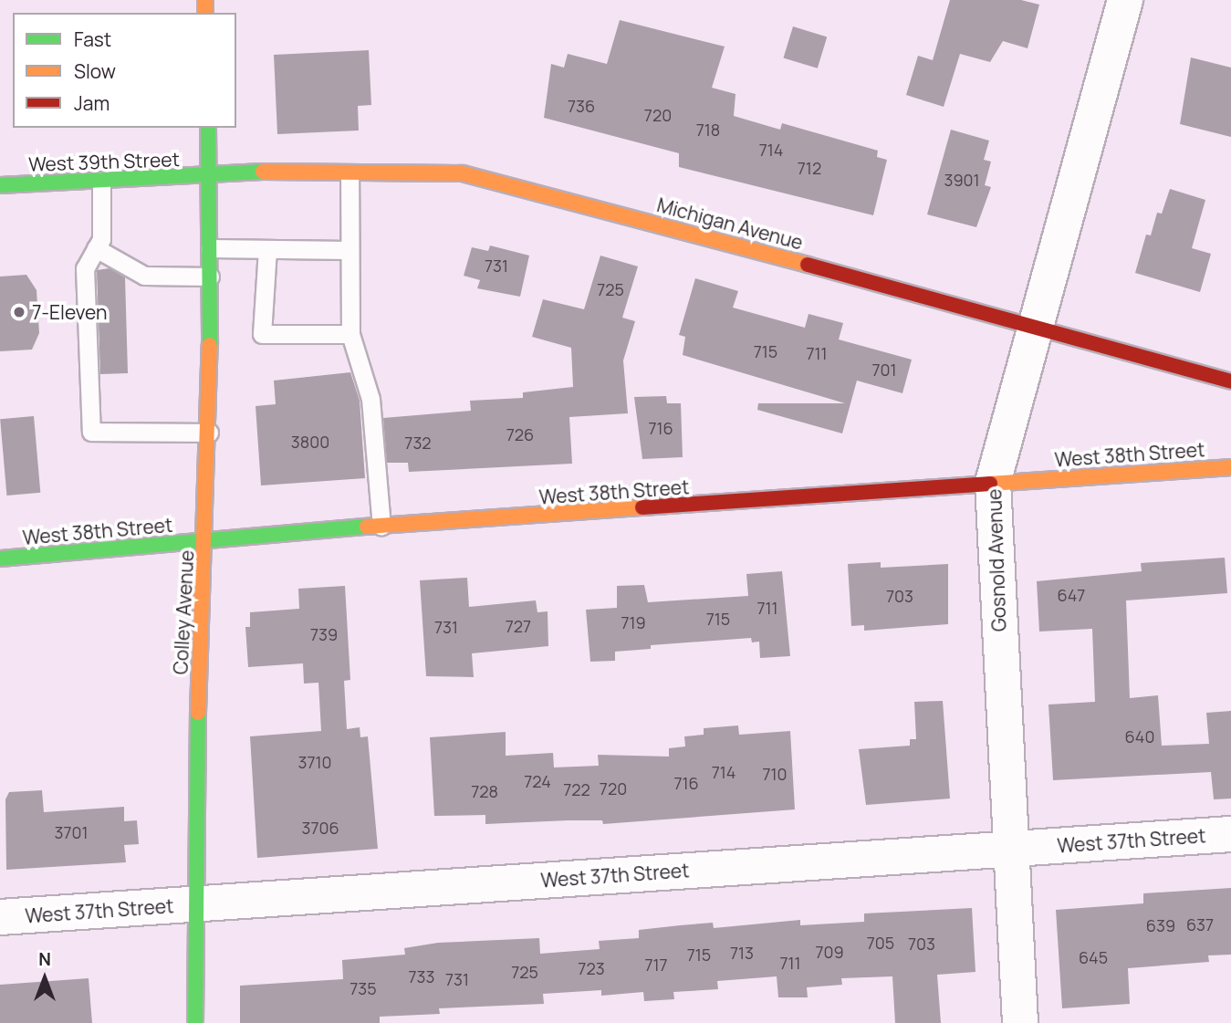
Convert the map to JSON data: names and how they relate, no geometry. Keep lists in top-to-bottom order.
{
  "streets": {
    "main road": [
      "West 39th Street",
      "Michigan Avenue",
      "West 38th Street",
      "Colley Avenue"
    ],
    "street": ["Gosnold Avenue", "West 37th Street"]
  },
  "crossings": [
    ["West 39th Street", "Michigan Avenue"],
    ["West 39th Street", "Colley Avenue"],
    ["Michigan Avenue", "Gosnold Avenue"],
    ["Michigan Avenue", "Colley Avenue"],
    ["West 38th Street", "Gosnold Avenue"],
    ["West 38th Street", "Colley Avenue"],
    ["Gosnold Avenue", "West 37th Street"],
    ["Colley Avenue", "West 37th Street"]
  ],
  "places": ["7-Eleven"],
  "house_numbers": [
    "736",
    "720",
    "718",
    "714",
    "712",
    "3901",
    "731",
    "725",
    "715",
    "711",
    "701",
    "716",
    "726",
    "3800",
    "732",
    "647",
    "703",
    "711",
    "715",
    "719",
    "727",
    "731",
    "739",
    "640",
    "3710",
    "714",
    "710",
    "724",
    "716",
    "720",
    "722",
    "728",
    "3706",
    "3701",
    "637",
    "639",
    "705",
    "703",
    "709",
    "713",
    "715",
    "645",
    "711",
    "717",
    "723",
    "725",
    "733",
    "731",
    "735"
  ],
  "legend": ["Fast", "Slow", "Jam"],
  "north": "top"
}
